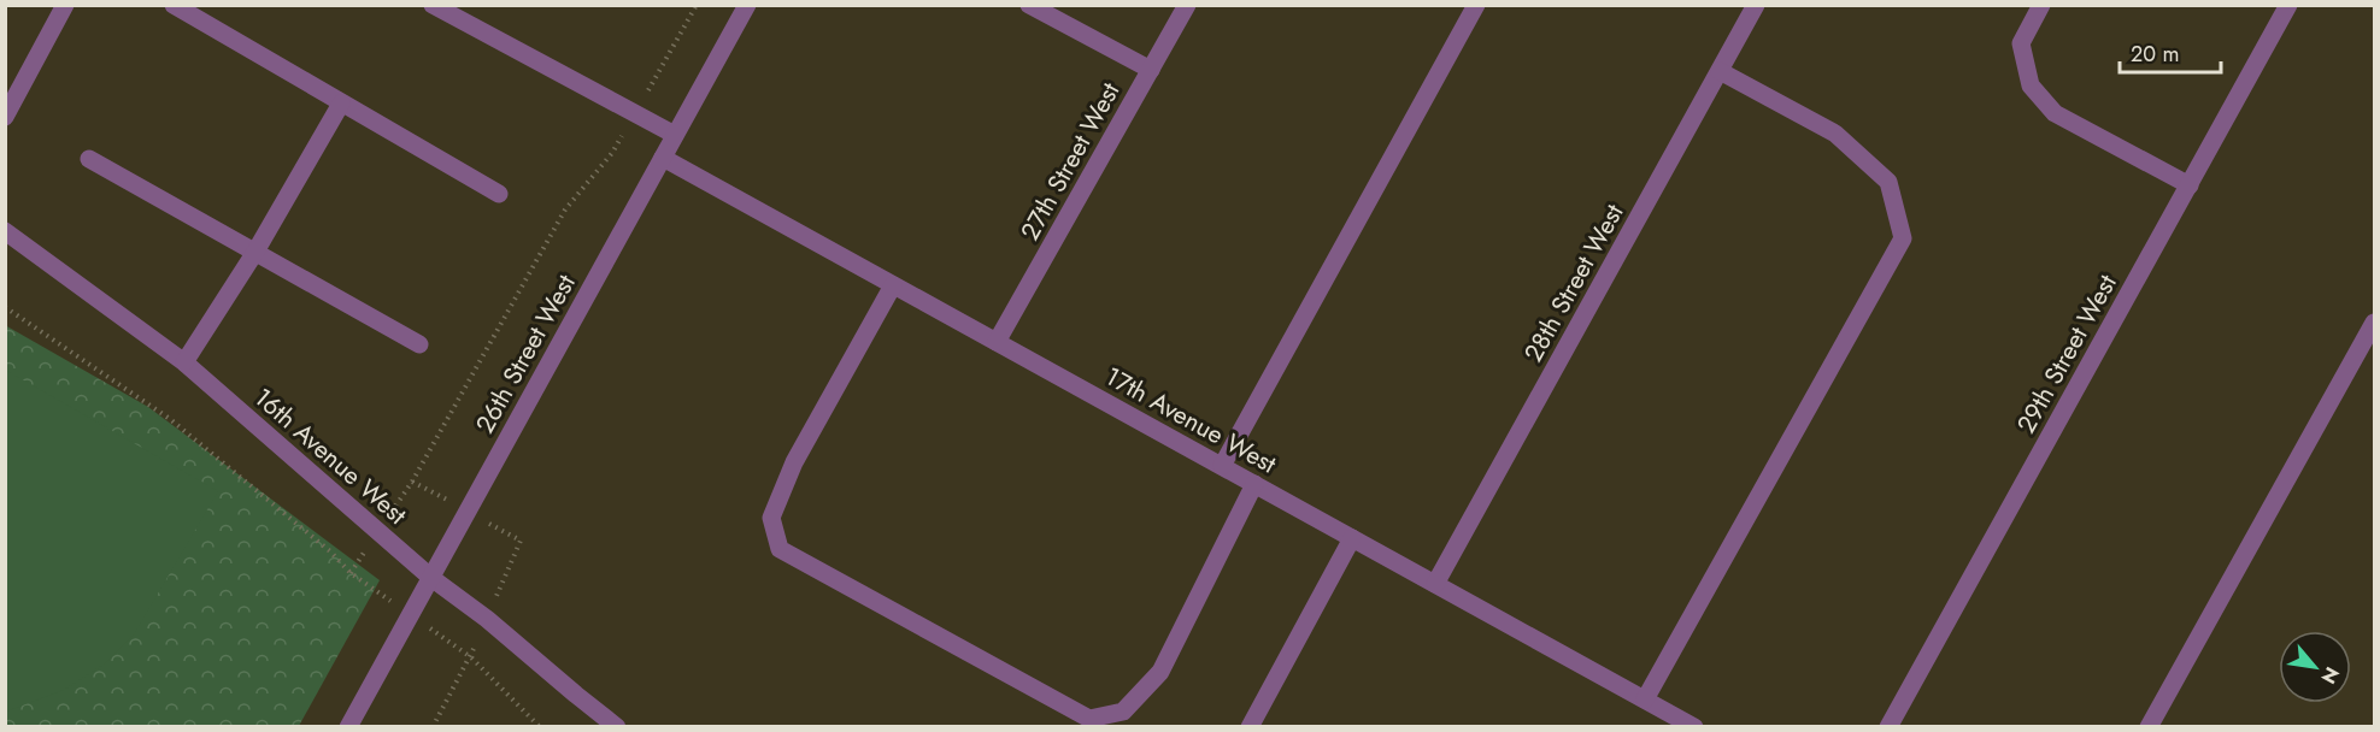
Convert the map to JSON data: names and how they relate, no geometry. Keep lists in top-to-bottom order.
{
  "streets": {
    "street": [
      "27th Street West",
      "28th Street West",
      "26th Street West",
      "29th Street West",
      "17th Avenue West",
      "16th Avenue West"
    ]
  },
  "crossings": [
    ["27th Street West", "17th Avenue West"],
    ["28th Street West", "17th Avenue West"],
    ["26th Street West", "17th Avenue West"],
    ["26th Street West", "16th Avenue West"]
  ],
  "scale_bar": "20 m",
  "north": "bottom right"
}
